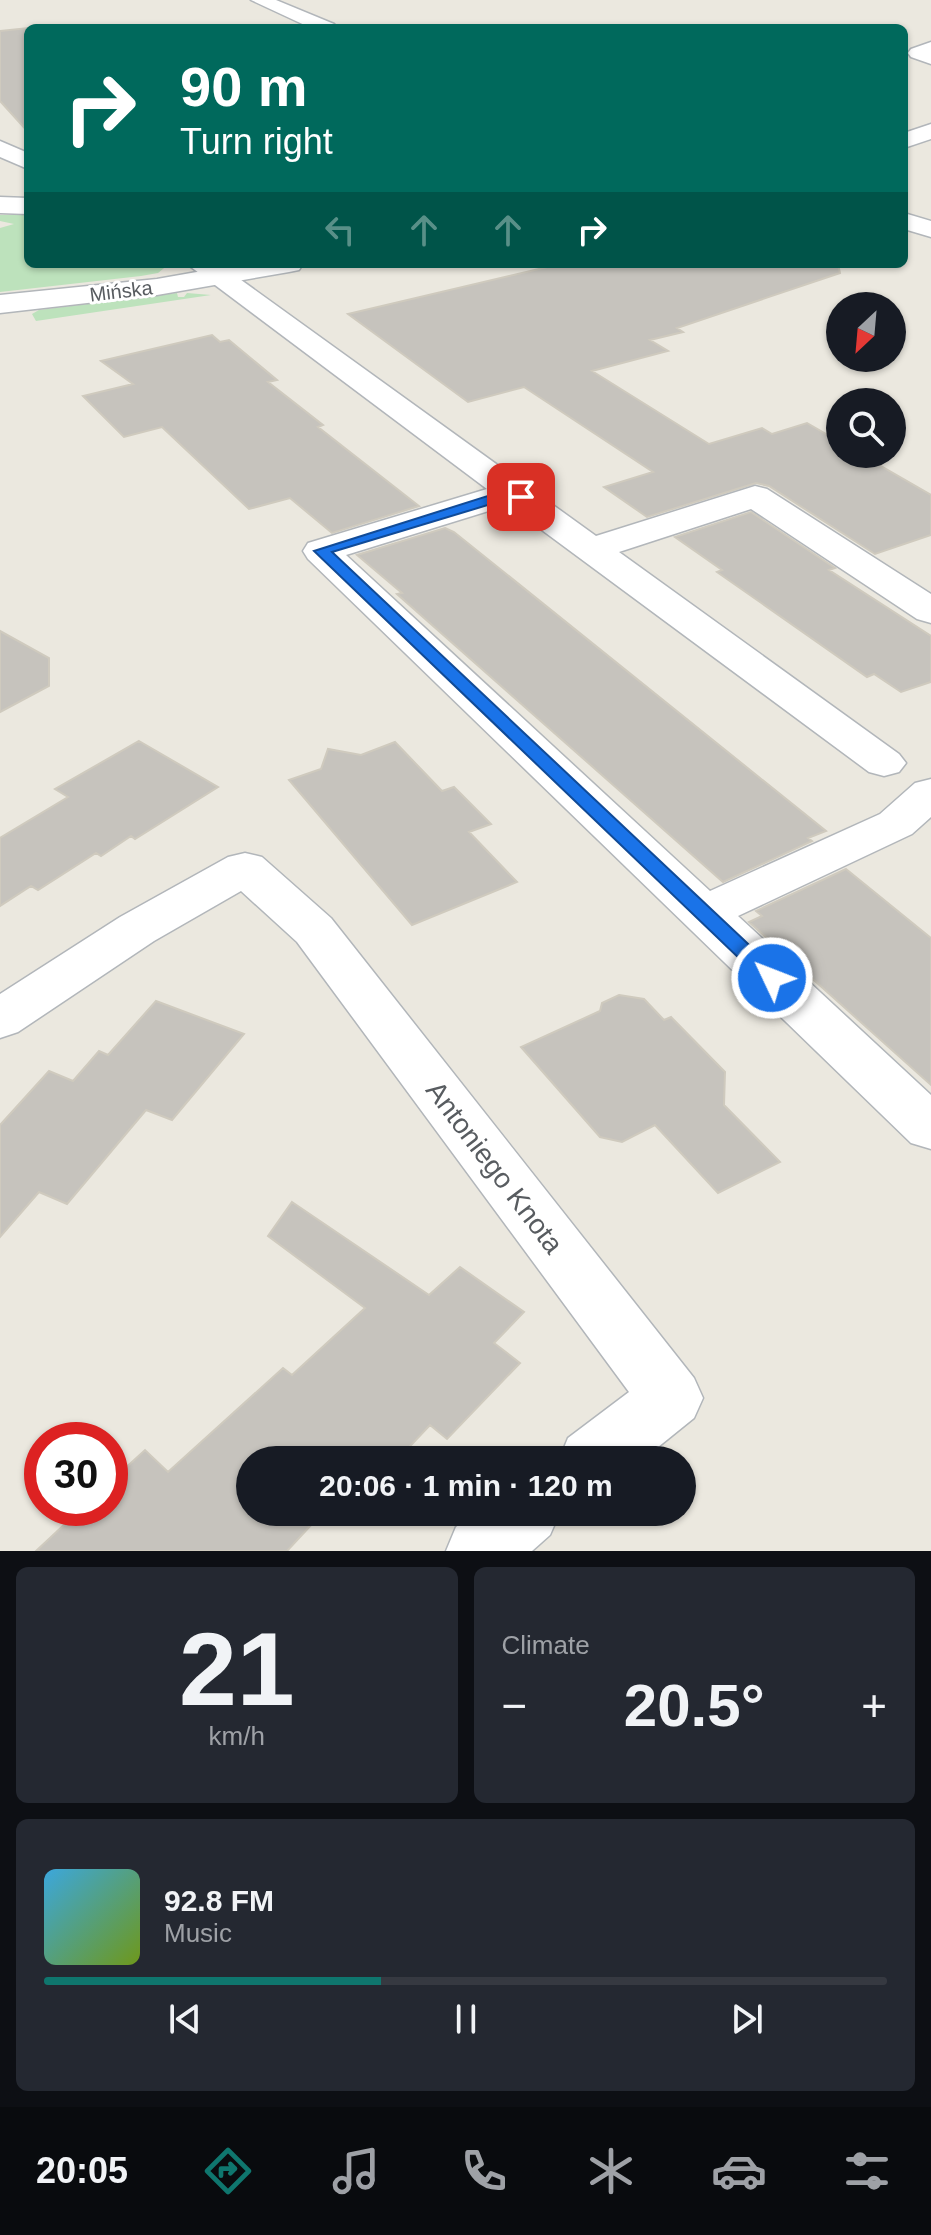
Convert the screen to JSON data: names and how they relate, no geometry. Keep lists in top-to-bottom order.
{
  "streets": {
    "street": ["Mińska", "Antoniego Knota"]
  },
  "north": "bottom left",
  "page": {
    "turn": ["90 m", "Turn right"],
    "limit": "30",
    "trip": "20:06 · 1 min · 120 m",
    "tile": [
      ["21", "km/h"],
      "Climate"
    ],
    "heat": ["−", "20.5°", "+"],
    "song": ["92.8 FM", "Music"],
    "tabs": "20:05"
  }
}
